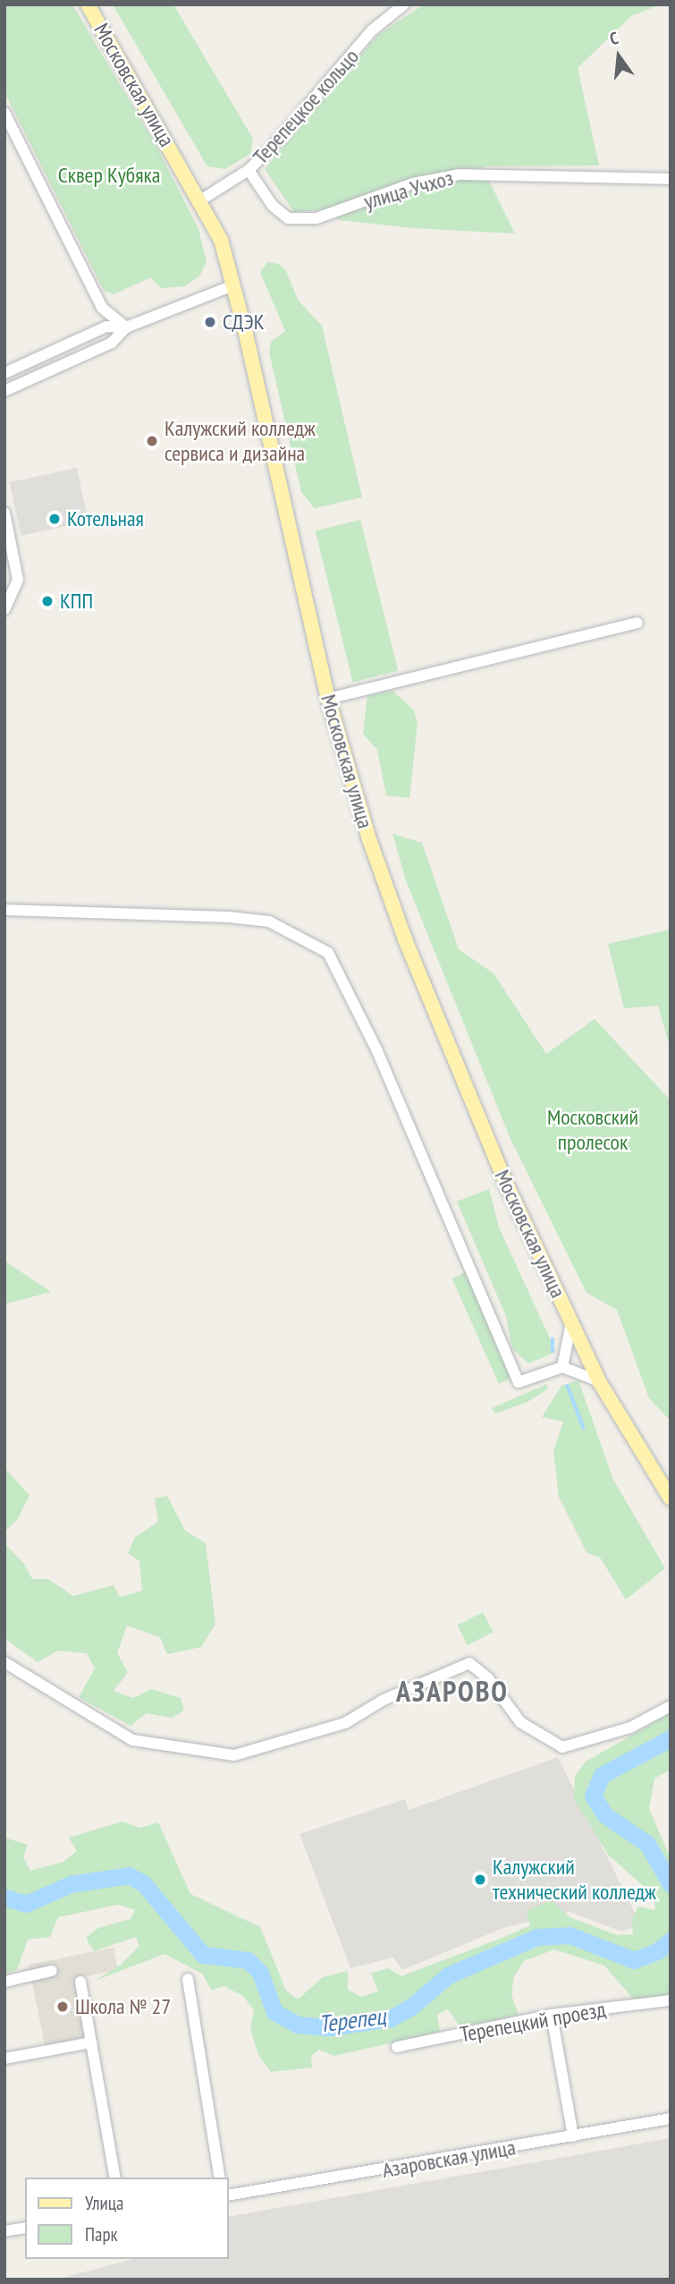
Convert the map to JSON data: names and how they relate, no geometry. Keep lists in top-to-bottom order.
{
  "streets": {
    "main road": ["Московская улица"],
    "street": [
      "Терепецкое кольцо",
      "улица Учхоз",
      "Терепецкий проезд",
      "Азаровская улица"
    ]
  },
  "crossings": [
    ["Московская улица", "Терепецкое кольцо"],
    ["Терепецкое кольцо", "улица Учхоз"]
  ],
  "districts": ["АЗАРОВО"],
  "water": ["Терепец"],
  "parks": ["Сквер Кубяка", "Московский пролесок"],
  "places": [
    "СДЭК",
    "Калужский колледж сервиса и дизайна",
    "Котельная",
    "КПП",
    "Калужский технический колледж",
    "Школа № 27"
  ],
  "legend": ["Улица", "Парк"],
  "north": "top"
}
